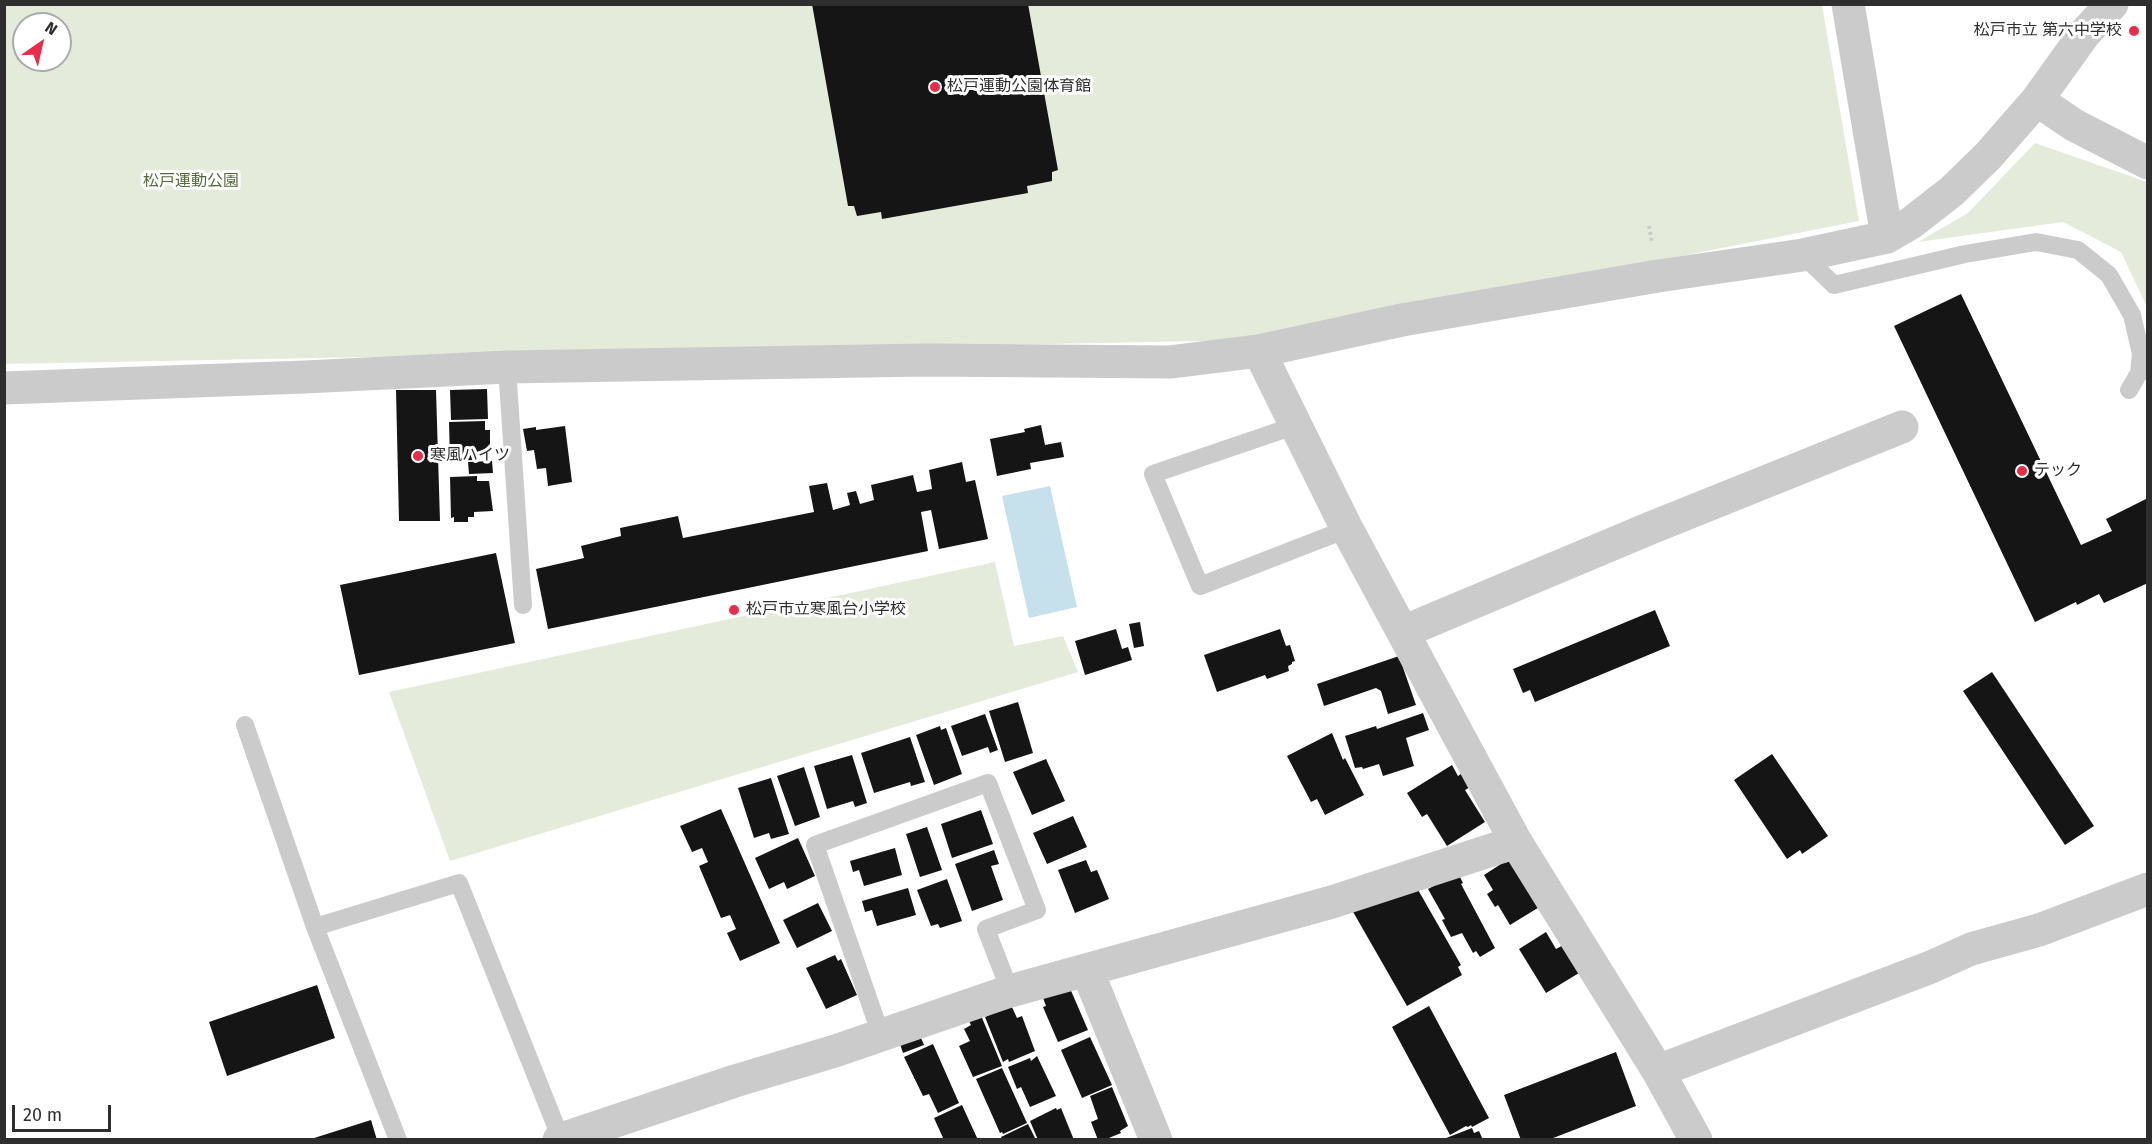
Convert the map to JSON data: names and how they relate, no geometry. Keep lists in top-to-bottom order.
{
  "parks": ["松戸運動公園"],
  "places": [
    "松戸市立 第六中学校",
    "松戸運動公園体育館",
    "寒風ハイツ",
    "テック",
    "松戸市立寒風台小学校"
  ],
  "scale_bar": "20 m",
  "north": "top right"
}
